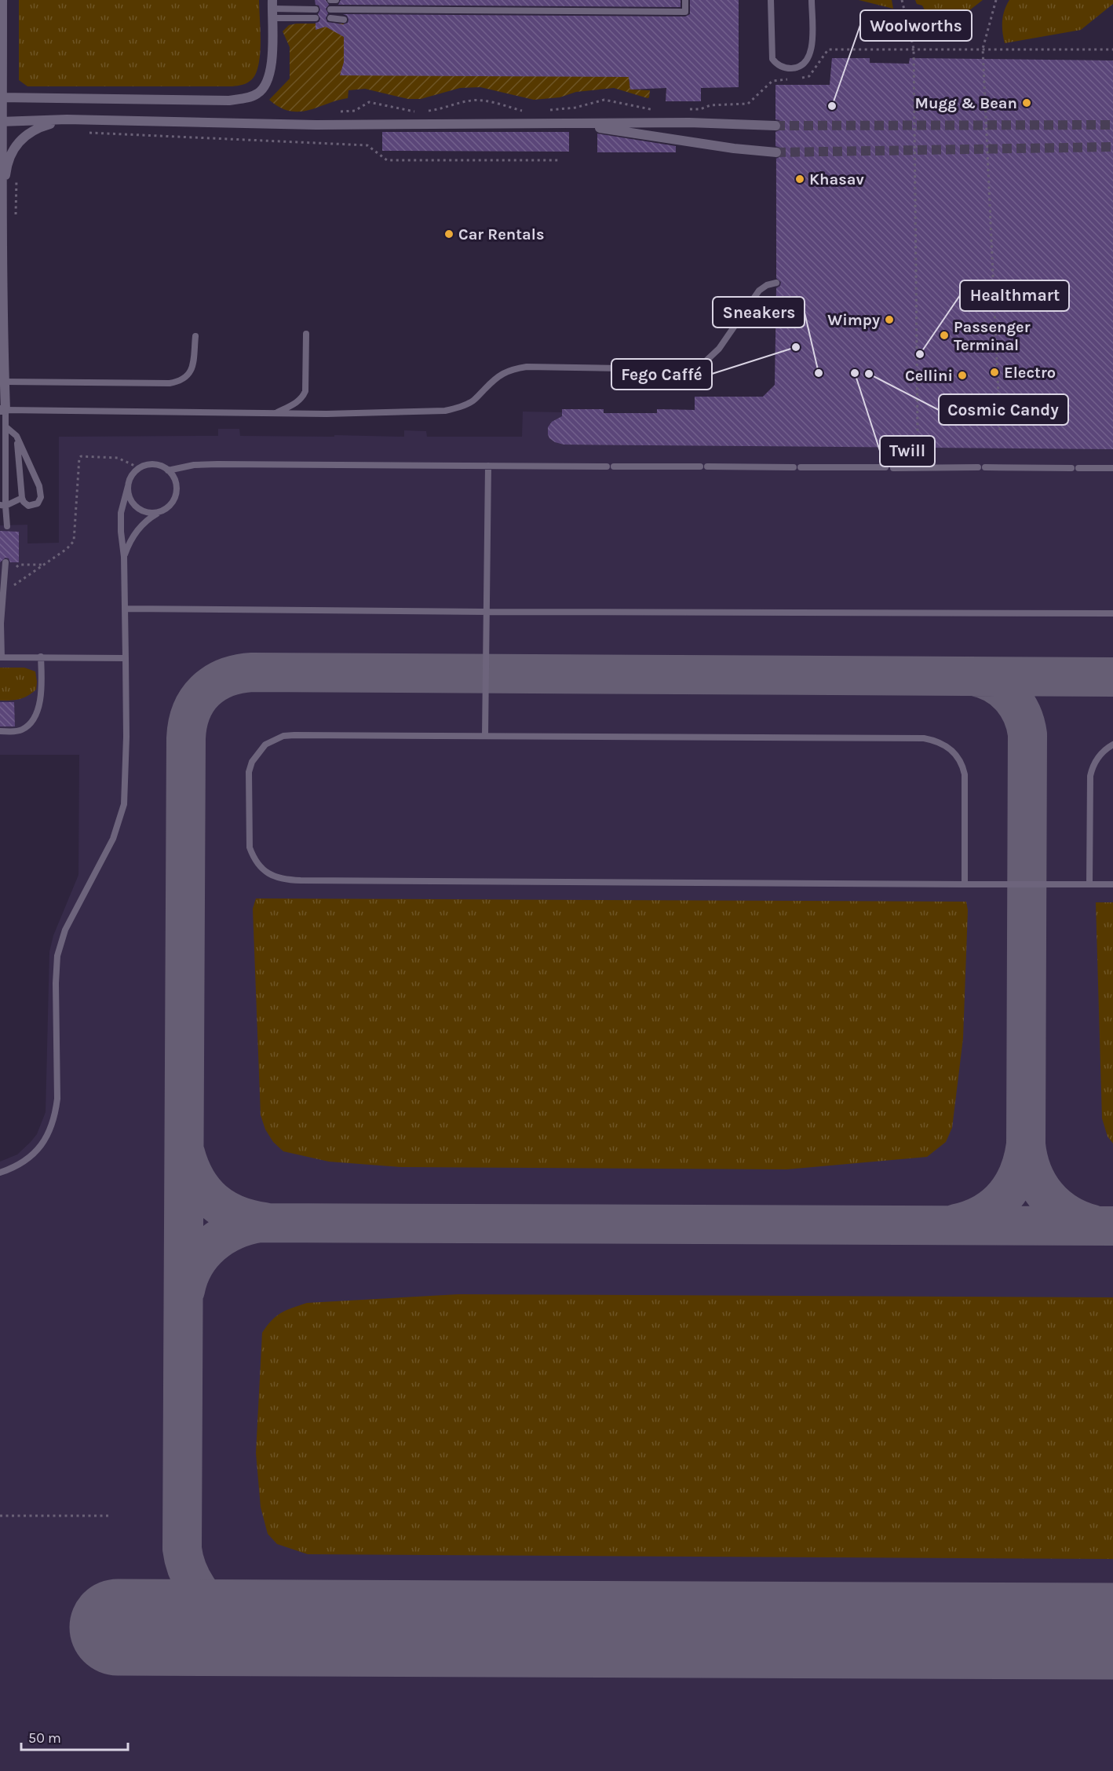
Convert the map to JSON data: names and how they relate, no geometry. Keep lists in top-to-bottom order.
{
  "places": [
    "Mugg & Bean",
    "Woolworths",
    "Khasav",
    "Car Rentals",
    "Wimpy",
    "Passenger Terminal",
    "Fego Caffé",
    "Healthmart",
    "Electro",
    "Sneakers",
    "Twill",
    "Cosmic Candy",
    "Cellini"
  ],
  "scale_bar": "50 m"
}
